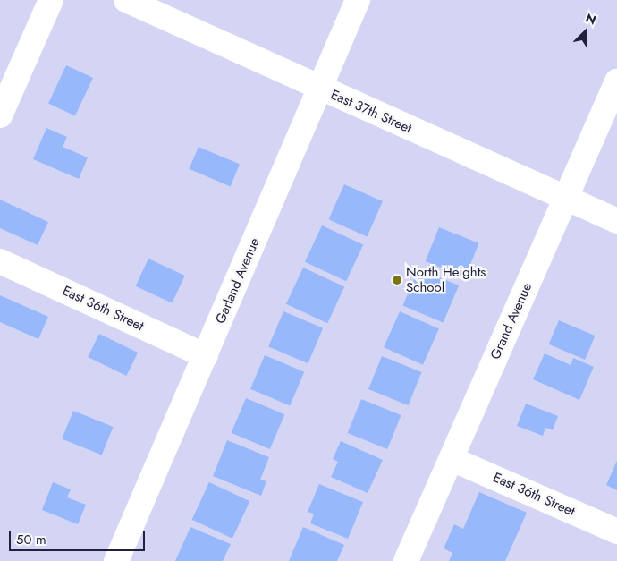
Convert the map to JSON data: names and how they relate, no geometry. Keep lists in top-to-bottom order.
{
  "streets": {
    "street": [
      "East 37th Street",
      "Garland Avenue",
      "East 36th Street",
      "Grand Avenue"
    ]
  },
  "crossings": [
    ["East 37th Street", "Garland Avenue"],
    ["East 37th Street", "Grand Avenue"],
    ["Garland Avenue", "East 36th Street"],
    ["East 36th Street", "Grand Avenue"]
  ],
  "places": ["North Heights School"],
  "scale_bar": "50 m",
  "north": "top right"
}
